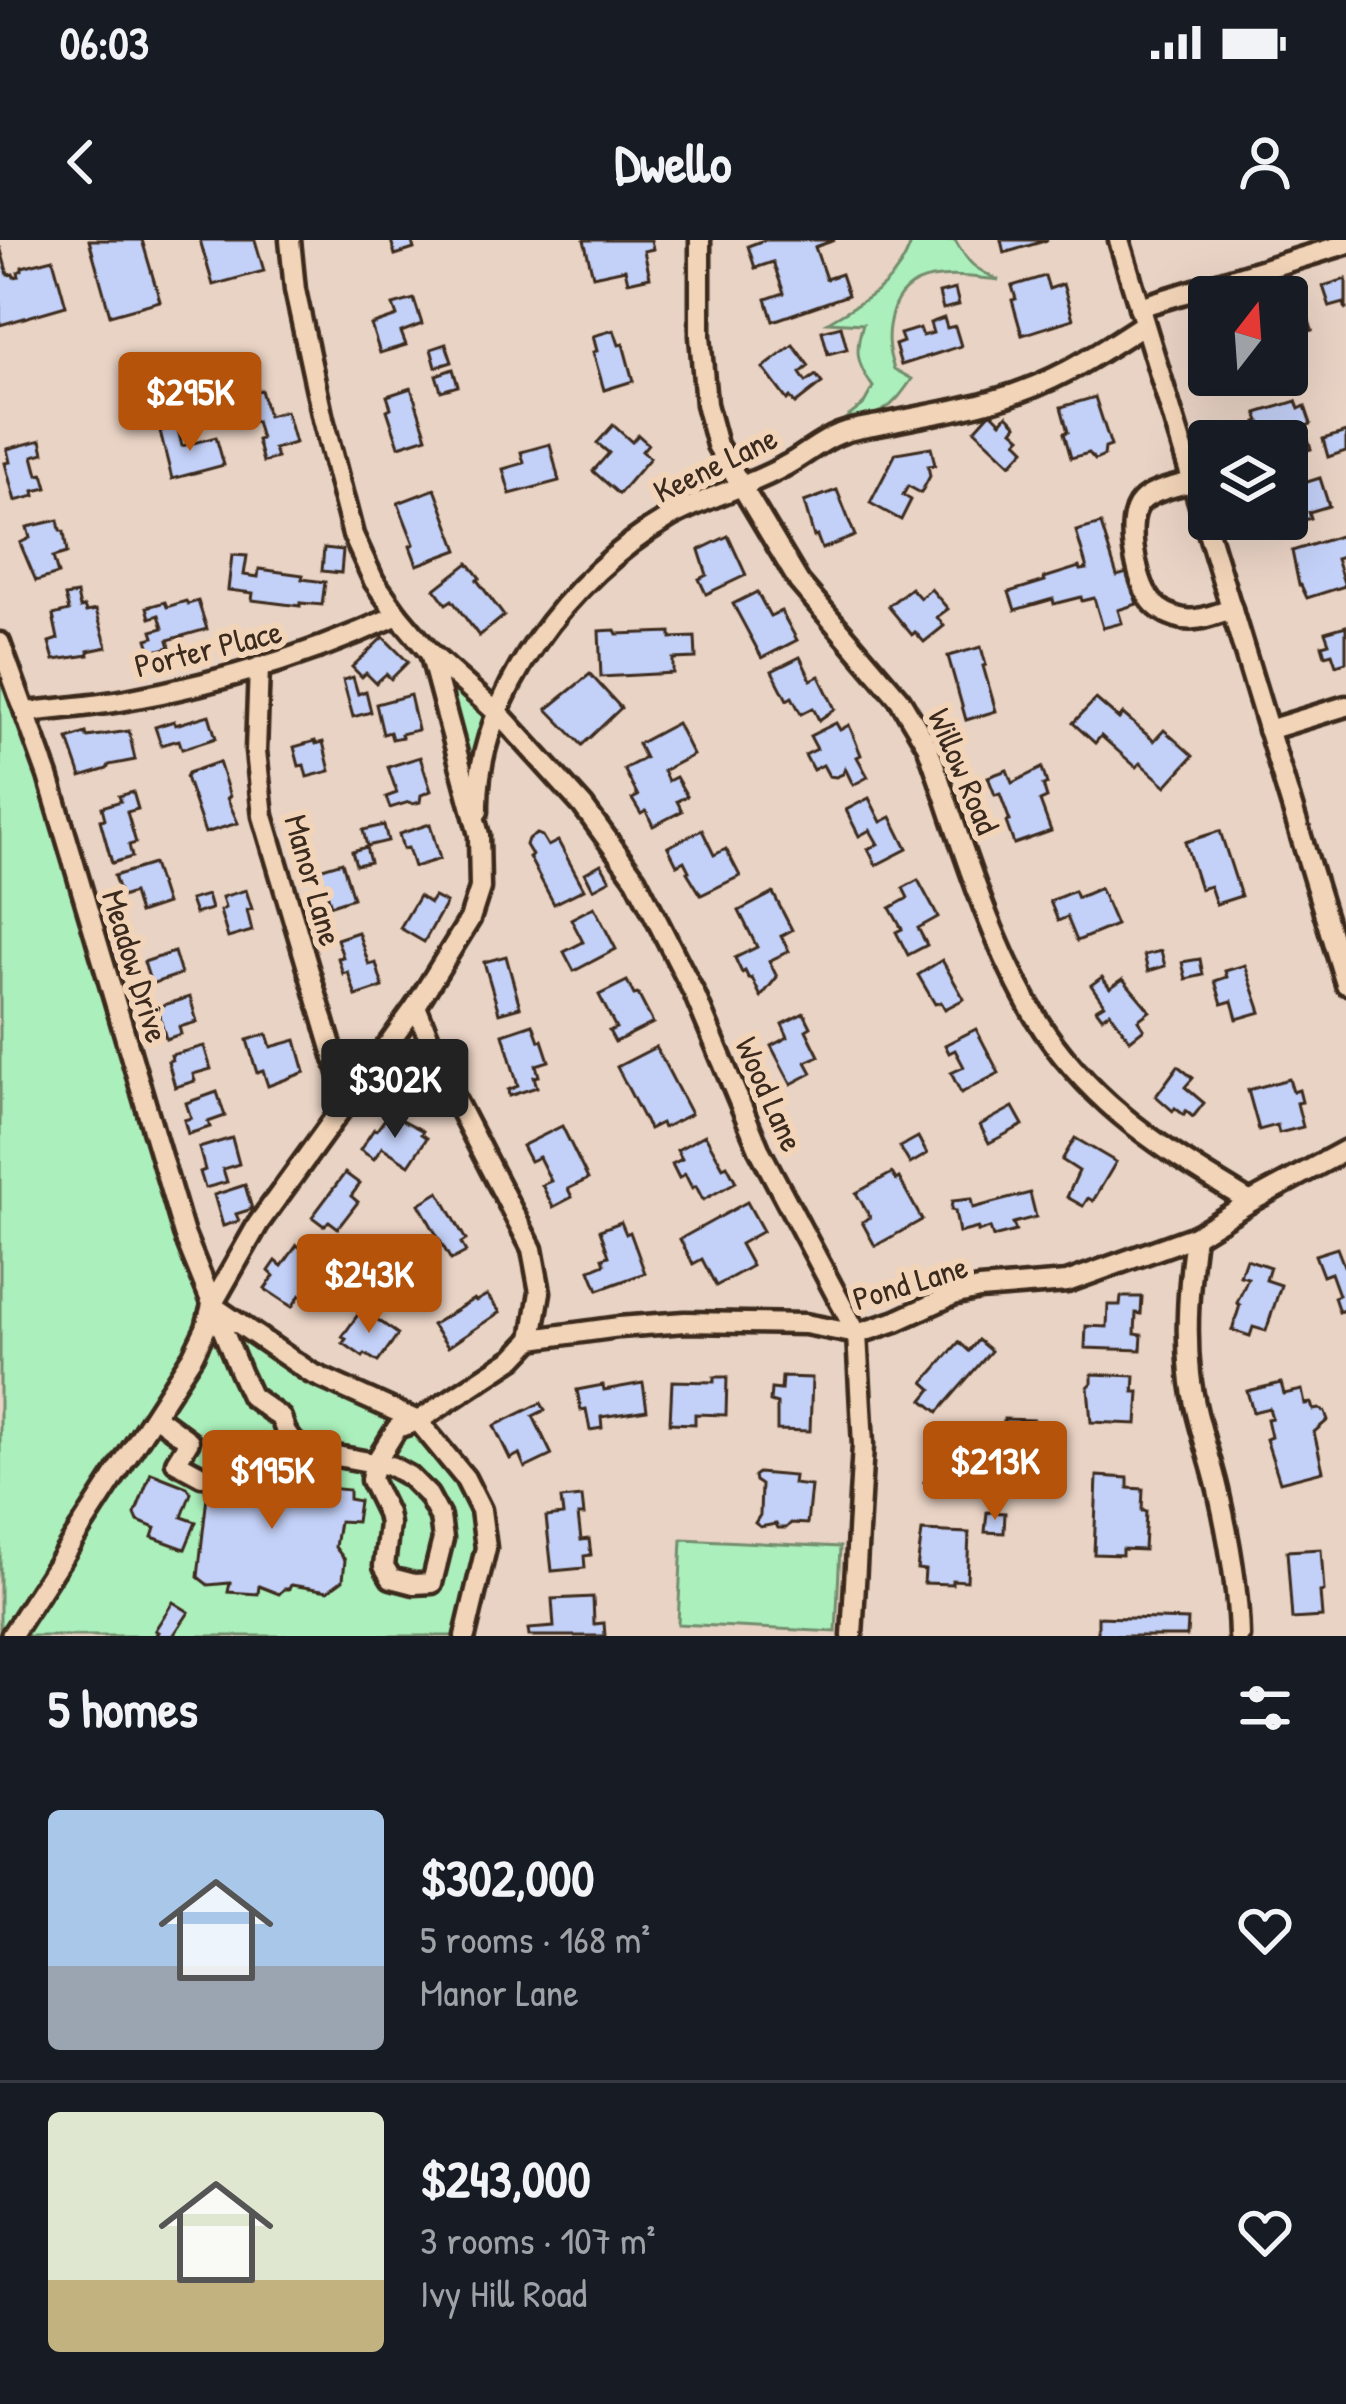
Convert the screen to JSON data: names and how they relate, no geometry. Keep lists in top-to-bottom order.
{
  "streets": {
    "street": [
      "Keene Lane",
      "Porter Place",
      "Willow Road",
      "Manor Lane",
      "Meadow Drive",
      "Wood Lane",
      "Pond Lane"
    ]
  },
  "crossings": [
    ["Keene Lane", "Willow Road"],
    ["Keene Lane", "Wood Lane"],
    ["Porter Place", "Manor Lane"],
    ["Porter Place", "Meadow Drive"],
    ["Porter Place", "Wood Lane"],
    ["Willow Road", "Pond Lane"],
    ["Wood Lane", "Pond Lane"]
  ],
  "north": "top",
  "page": {
    "status": "06:03",
    "header": "Dwello",
    "price": [
      "$295K",
      "$302K",
      "$243K",
      "$213K",
      "$195K"
    ],
    "heading": "5 homes",
    "list": [
      {
        "name": "$302,000",
        "note": "5 rooms · 168 m² · Manor Lane"
      },
      {
        "name": "$243,000",
        "note": "3 rooms · 107 m² · Ivy Hill Road"
      }
    ]
  }
}
